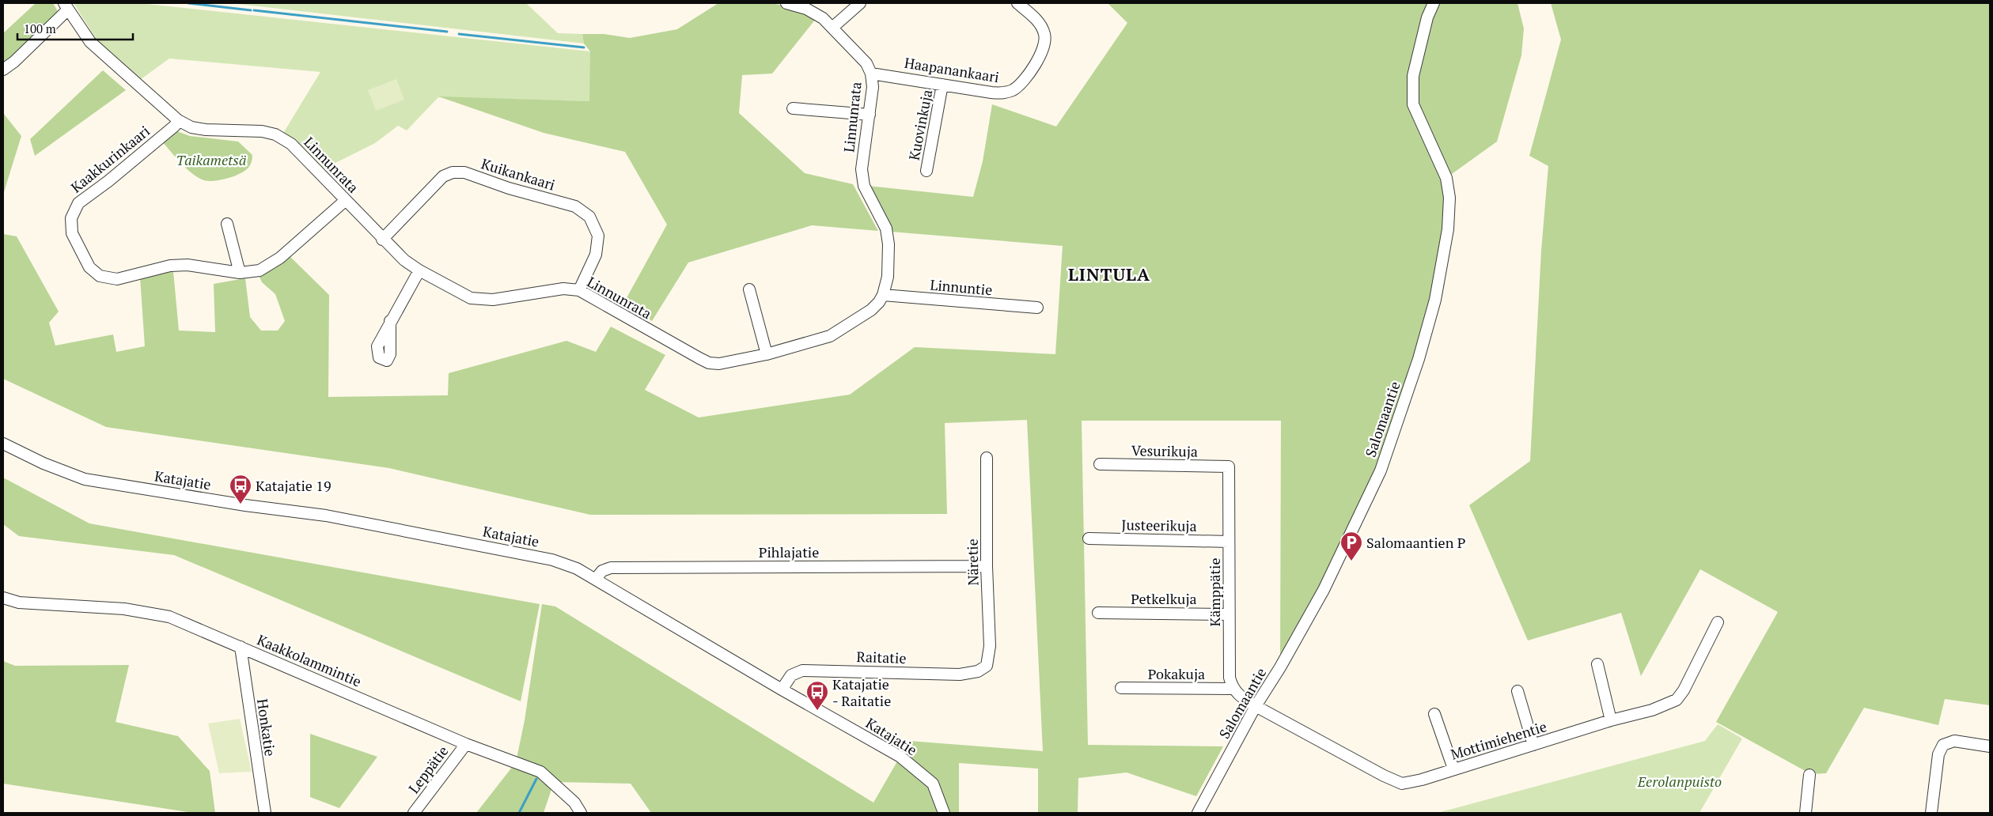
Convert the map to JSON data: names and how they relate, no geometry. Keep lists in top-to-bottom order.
{
  "streets": {
    "street": [
      "Haapanankaari",
      "Linnunrata",
      "Kuovinkuja",
      "Kaakkurinkaari",
      "Kuikankaari",
      "Linnuntie",
      "Salomaantie",
      "Vesurikuja",
      "Katajatie",
      "Justeerikuja",
      "Pihlajatie",
      "Näretie",
      "Kämppätie",
      "Petkelkuja",
      "Raitatie",
      "Kaakkolammintie",
      "Pokakuja",
      "Honkatie",
      "Mottimiehentie",
      "Leppätie"
    ]
  },
  "crossings": [
    ["Haapanankaari", "Linnunrata"],
    ["Haapanankaari", "Kuovinkuja"],
    ["Linnunrata", "Kaakkurinkaari"],
    ["Linnunrata", "Kuikankaari"],
    ["Linnunrata", "Linnuntie"],
    ["Salomaantie", "Mottimiehentie"],
    ["Vesurikuja", "Kämppätie"],
    ["Katajatie", "Pihlajatie"],
    ["Katajatie", "Raitatie"],
    ["Justeerikuja", "Kämppätie"],
    ["Pihlajatie", "Näretie"],
    ["Näretie", "Raitatie"],
    ["Kämppätie", "Petkelkuja"],
    ["Kämppätie", "Pokakuja"],
    ["Kaakkolammintie", "Honkatie"],
    ["Kaakkolammintie", "Leppätie"]
  ],
  "districts": ["LINTULA"],
  "parks": ["Taikametsä", "Eerolanpuisto"],
  "places": {
    "bus stop": ["Katajatie 19", "Katajatie - Raitatie"],
    "parking": ["Salomaantien P"]
  },
  "scale_bar": "100 m"
}
